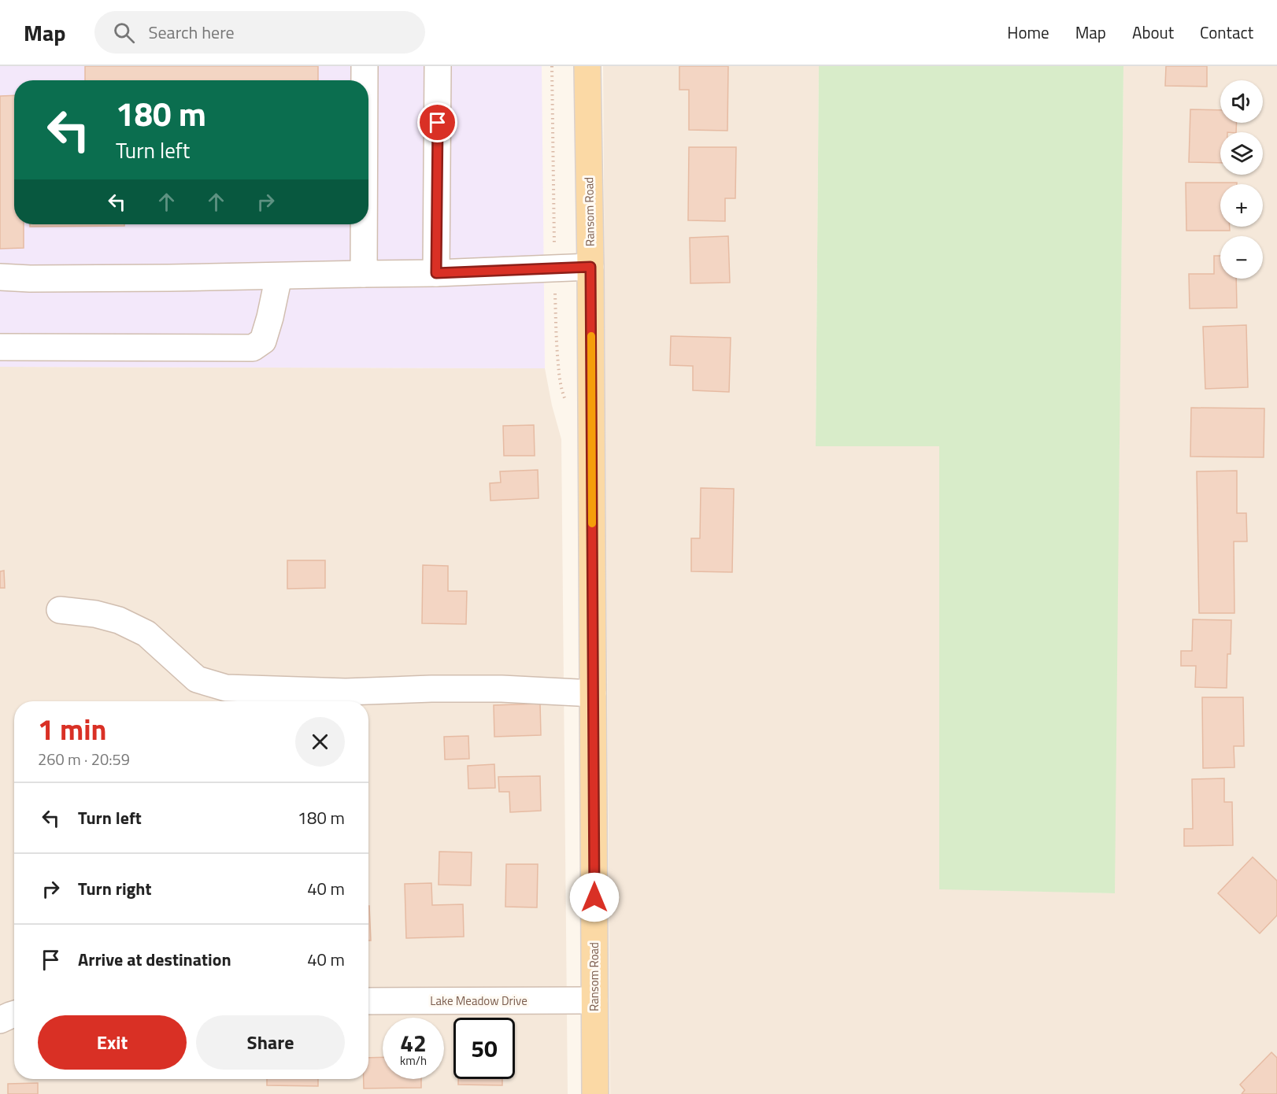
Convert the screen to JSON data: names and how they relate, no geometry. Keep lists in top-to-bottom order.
{
  "streets": {
    "main road": ["Ransom Road"],
    "street": ["Lake Meadow Drive"]
  },
  "crossings": [
    ["Ransom Road", "Lake Meadow Drive"]
  ],
  "page": {
    "header": "Map",
    "search": "Search here",
    "nav": [
      "Home",
      "Map",
      "About",
      "Contact"
    ],
    "map_buttons": ["+", "−"],
    "turn": ["180 m", "Turn left"],
    "heading": ["1 min", "260 m · 20:59"],
    "list": [
      {
        "name": "Turn left",
        "value": "180 m"
      },
      {
        "name": "Turn right",
        "value": "40 m"
      },
      {
        "name": "Arrive at destination",
        "value": "40 m"
      }
    ],
    "buttons": ["Exit", "Share"],
    "speed": "42 km/h",
    "limit": "50"
  }
}
